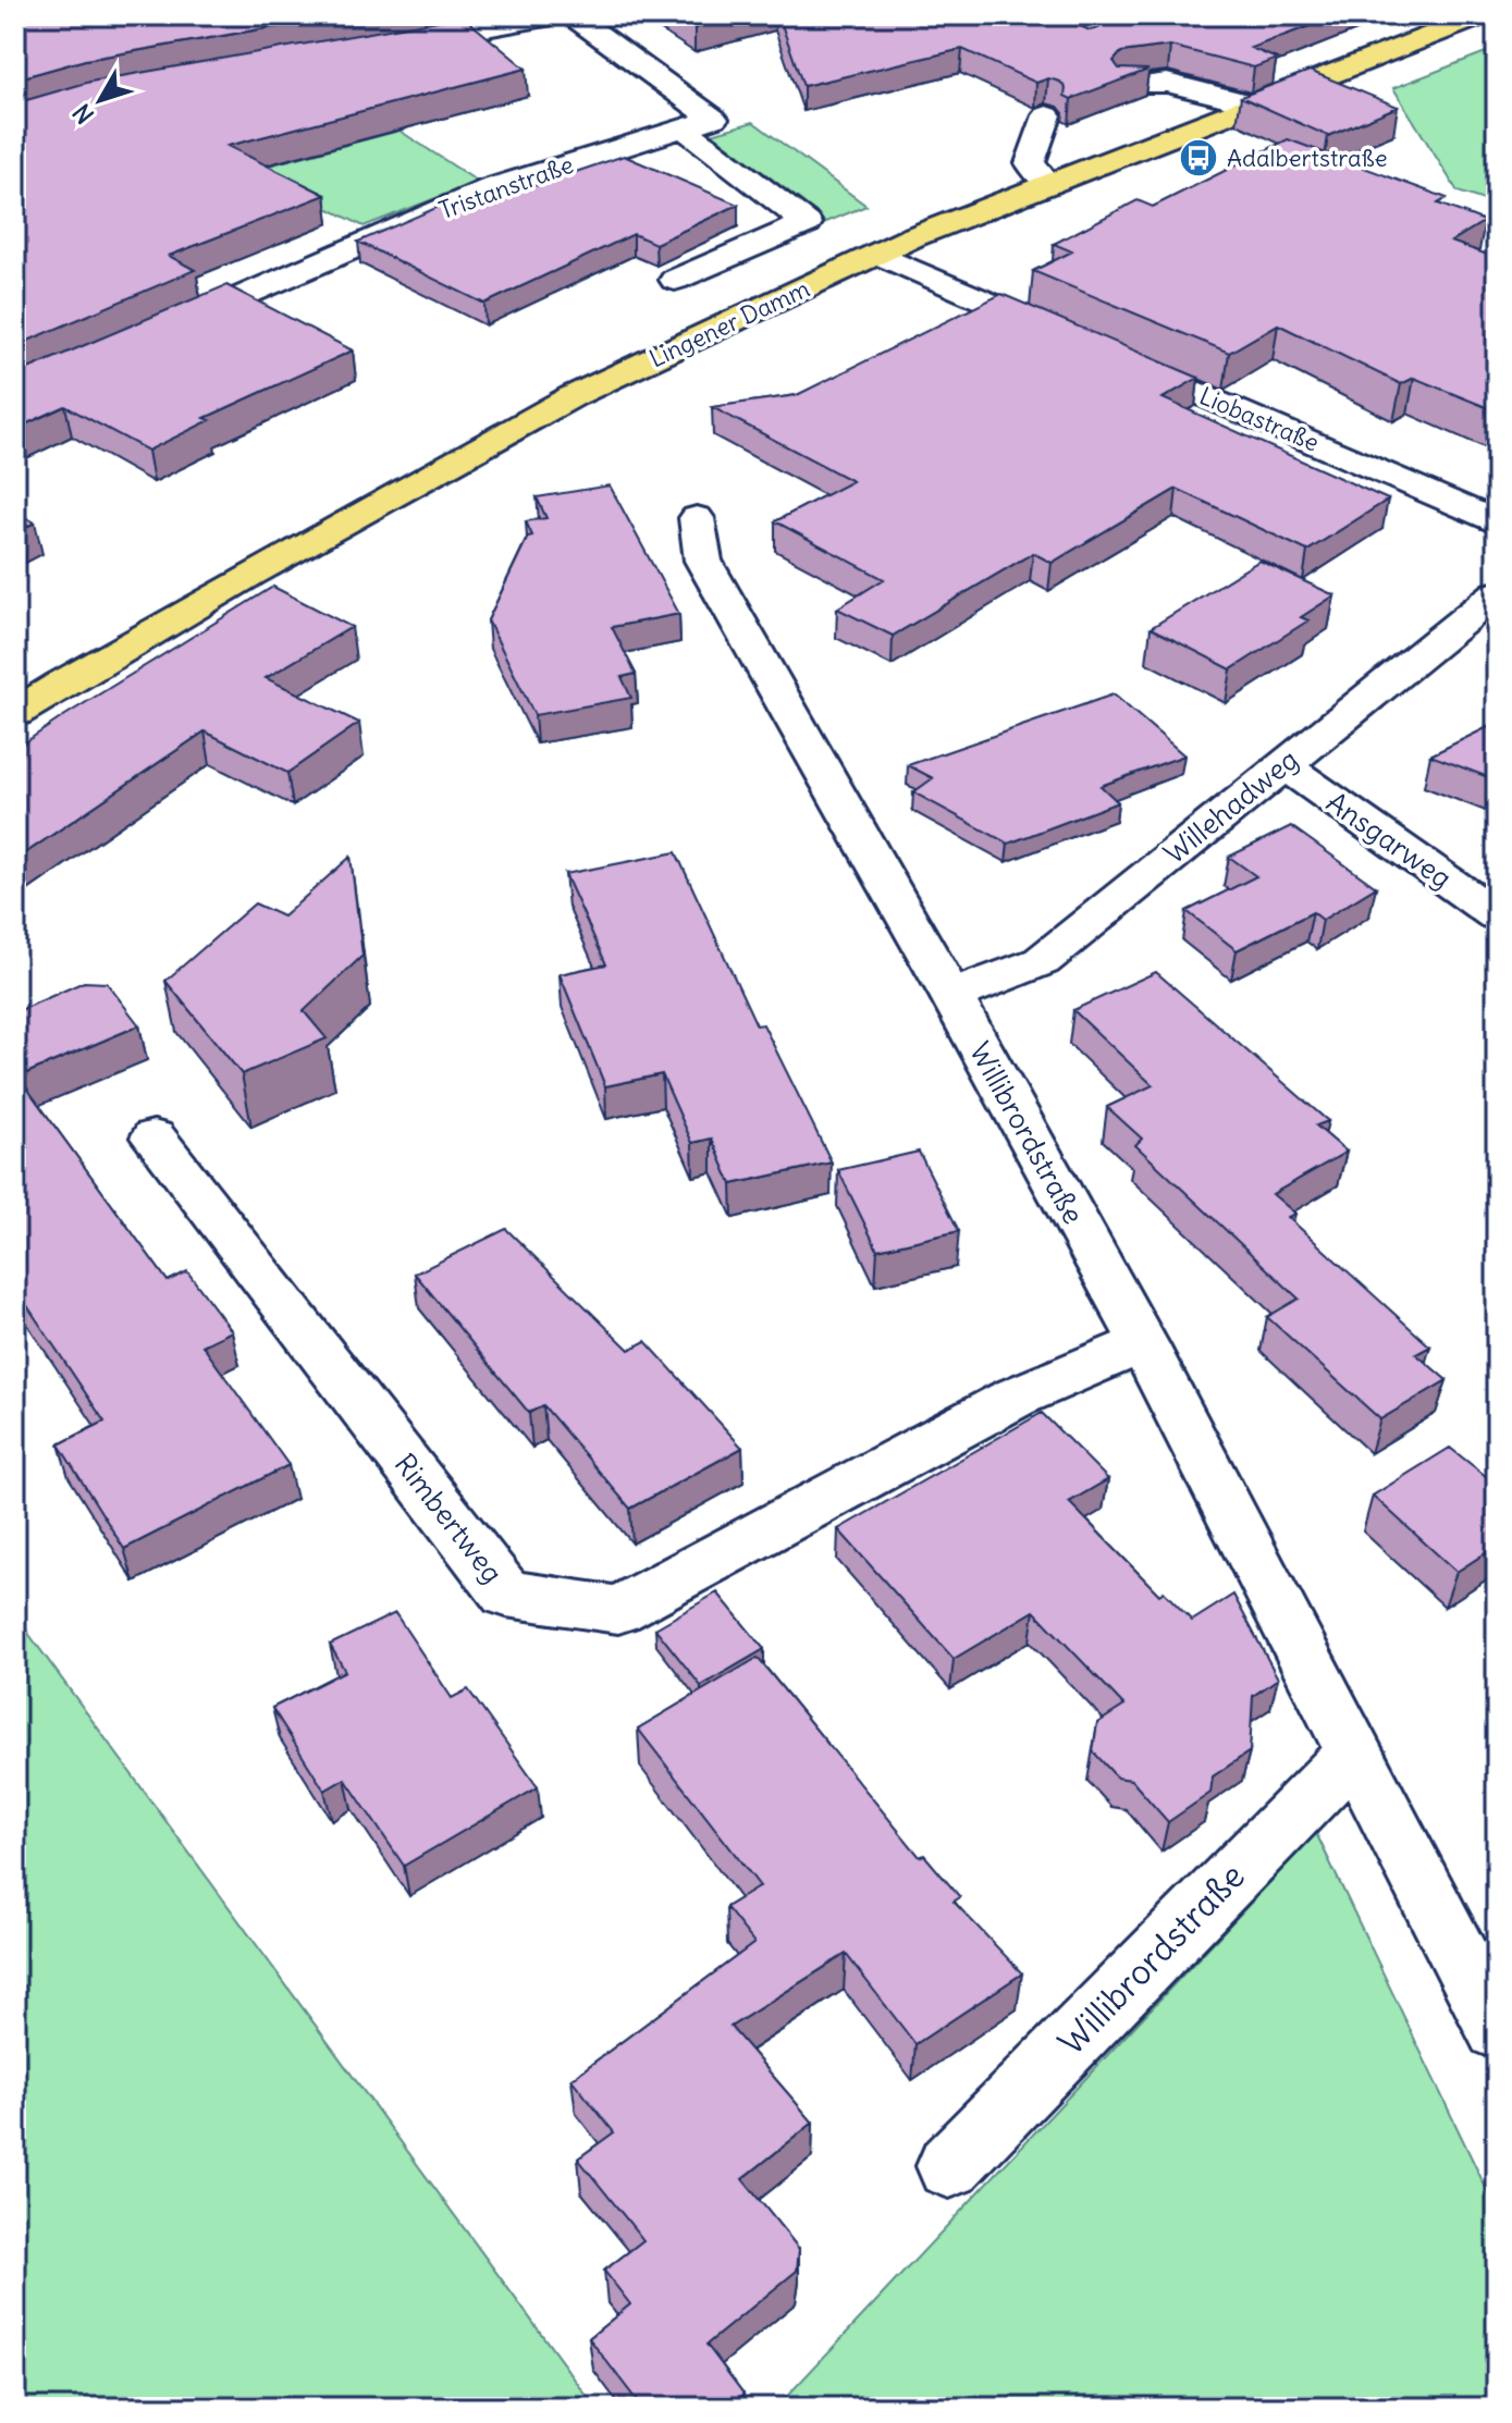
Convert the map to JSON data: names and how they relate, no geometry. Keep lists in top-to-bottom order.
{
  "streets": {
    "main road": ["Lingener Damm"],
    "street": [
      "Tristanstraße",
      "Liobastraße",
      "Willehadweg",
      "Ansgarweg",
      "Willibrordstraße",
      "Rimbertweg"
    ]
  },
  "crossings": [
    ["Lingener Damm", "Liobastraße"],
    ["Willehadweg", "Ansgarweg"],
    ["Willehadweg", "Willibrordstraße"],
    ["Willibrordstraße", "Rimbertweg"]
  ],
  "places": {
    "bus stop": ["Adalbertstraße"]
  },
  "north": "bottom left"
}
